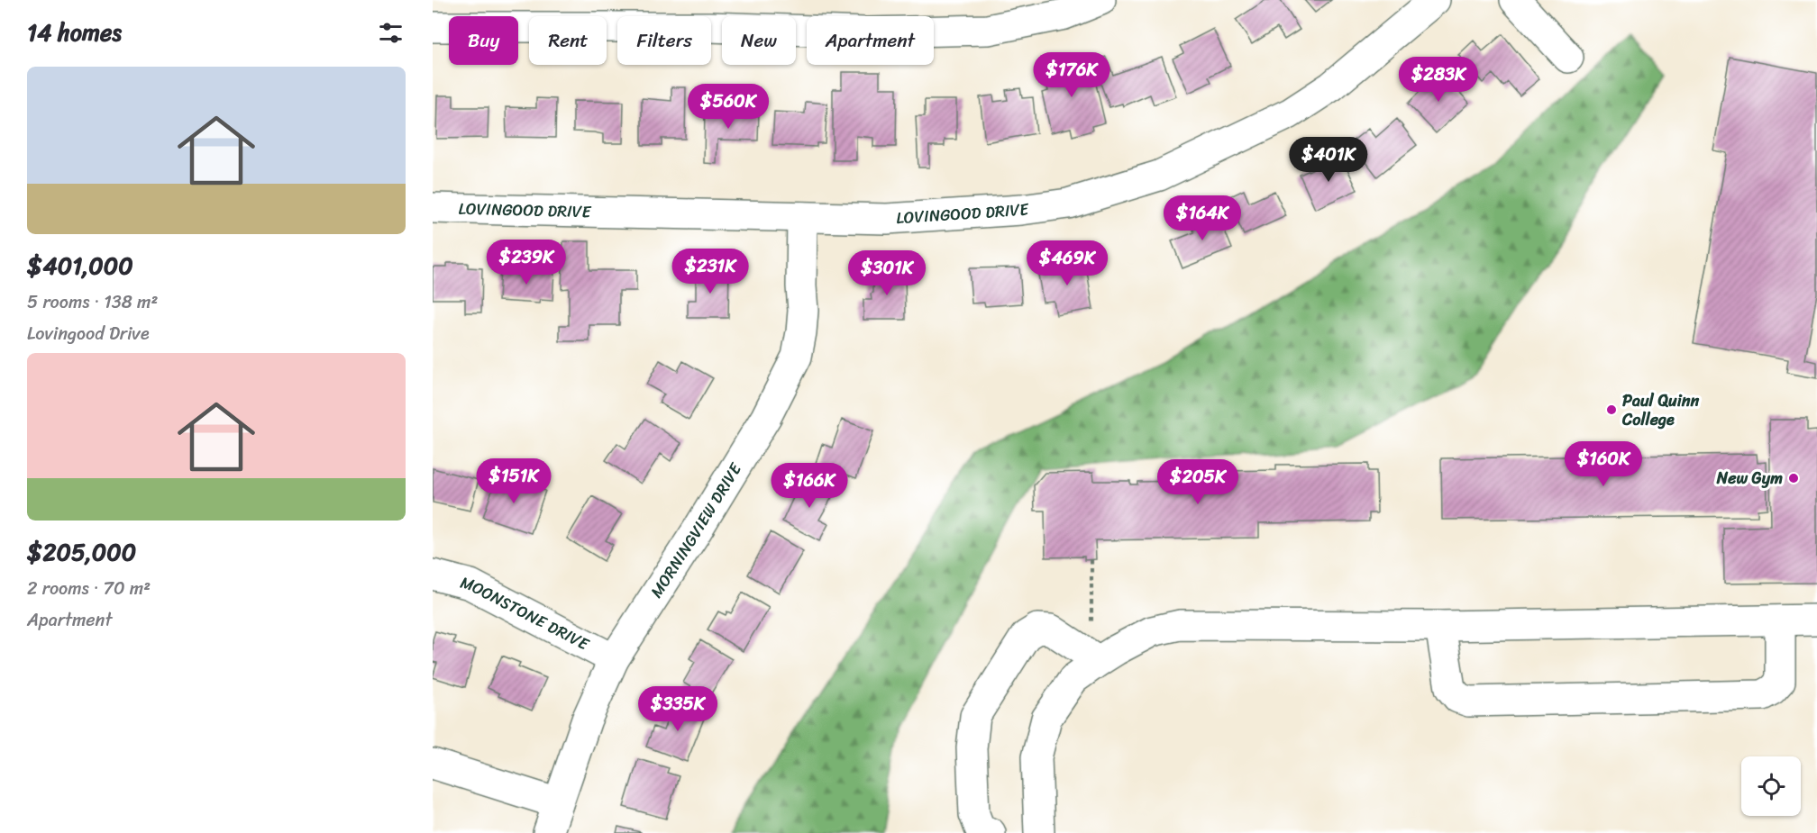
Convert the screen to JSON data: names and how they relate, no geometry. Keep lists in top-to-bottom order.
{
  "streets": {
    "street": ["LOVINGOOD DRIVE", "MORNINGVIEW DRIVE", "MOONSTONE DRIVE"]
  },
  "crossings": [
    ["LOVINGOOD DRIVE", "MORNINGVIEW DRIVE"],
    ["MORNINGVIEW DRIVE", "MOONSTONE DRIVE"]
  ],
  "places": ["Paul Quinn College", "New Gym"],
  "page": {
    "heading": "14 homes",
    "chip": [
      "Buy",
      "Rent",
      "Filters",
      "New",
      "Apartment"
    ],
    "price": [
      "$176K",
      "$283K",
      "$560K",
      "$401K",
      "$164K",
      "$239K",
      "$469K",
      "$231K",
      "$301K",
      "$160K",
      "$151K",
      "$205K",
      "$166K",
      "$335K"
    ],
    "list": [
      {
        "name": "$401,000",
        "note": "5 rooms · 138 m² · Lovingood Drive"
      },
      {
        "name": "$205,000",
        "note": "2 rooms · 70 m² · Apartment"
      }
    ]
  }
}
